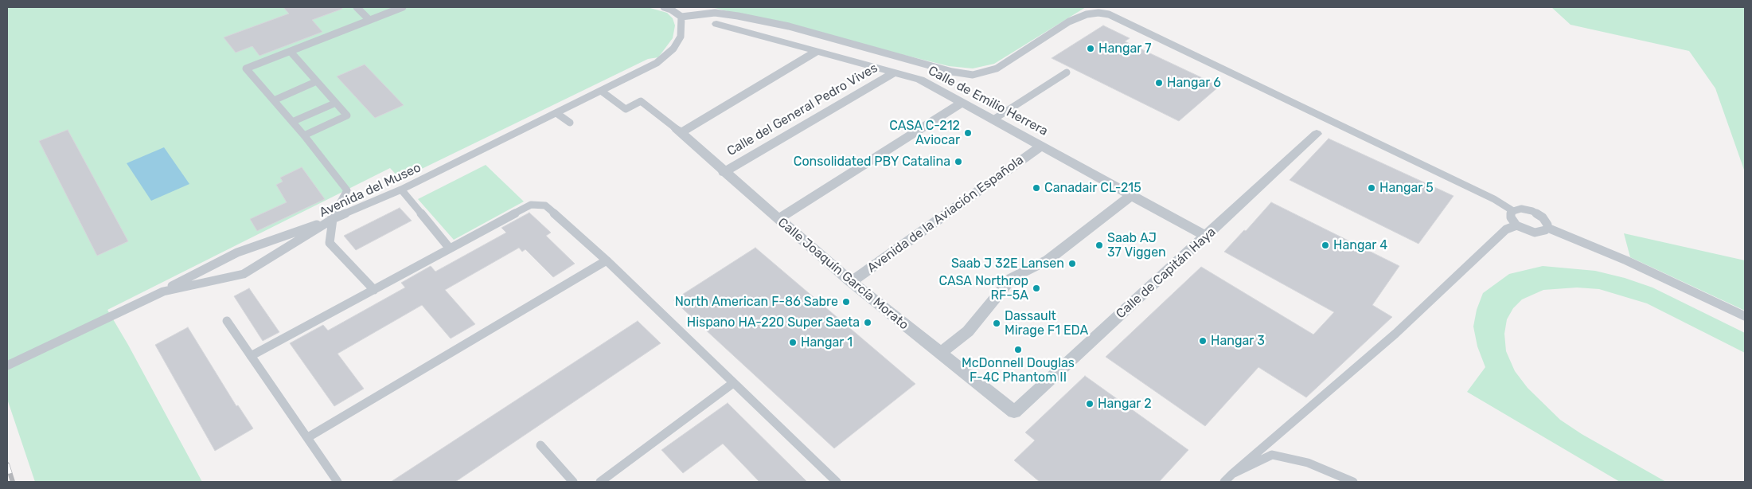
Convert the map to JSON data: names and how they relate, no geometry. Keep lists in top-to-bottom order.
{
  "streets": {
    "street": [
      "Calle de Emilio Herrera",
      "Calle del General Pedro Vives",
      "Avenida de la Aviación Española",
      "Calle de Capitán Haya",
      "Calle Joaquín García Morato"
    ],
    "lane": ["Avenida del Museo"]
  },
  "crossings": [
    ["Calle de Emilio Herrera", "Calle del General Pedro Vives"],
    ["Calle de Emilio Herrera", "Avenida de la Aviación Española"],
    ["Calle de Emilio Herrera", "Calle de Capitán Haya"],
    ["Calle del General Pedro Vives", "Calle Joaquín García Morato"],
    ["Avenida de la Aviación Española", "Calle Joaquín García Morato"],
    ["Calle de Capitán Haya", "Calle Joaquín García Morato"]
  ],
  "places": [
    "Hangar 7",
    "Hangar 6",
    "CASA C-212 Aviocar",
    "Consolidated PBY Catalina",
    "Canadair CL-215",
    "Hangar 5",
    "Saab AJ 37 Viggen",
    "Hangar 4",
    "Saab J 32E Lansen",
    "CASA Northrop RF-5A",
    "North American F-86 Sabre",
    "Hispano HA-220 Super Saeta",
    "Dassault Mirage F1 EDA",
    "Hangar 3",
    "Hangar 1",
    "McDonnell Douglas F-4C Phantom II",
    "Hangar 2"
  ]
}
